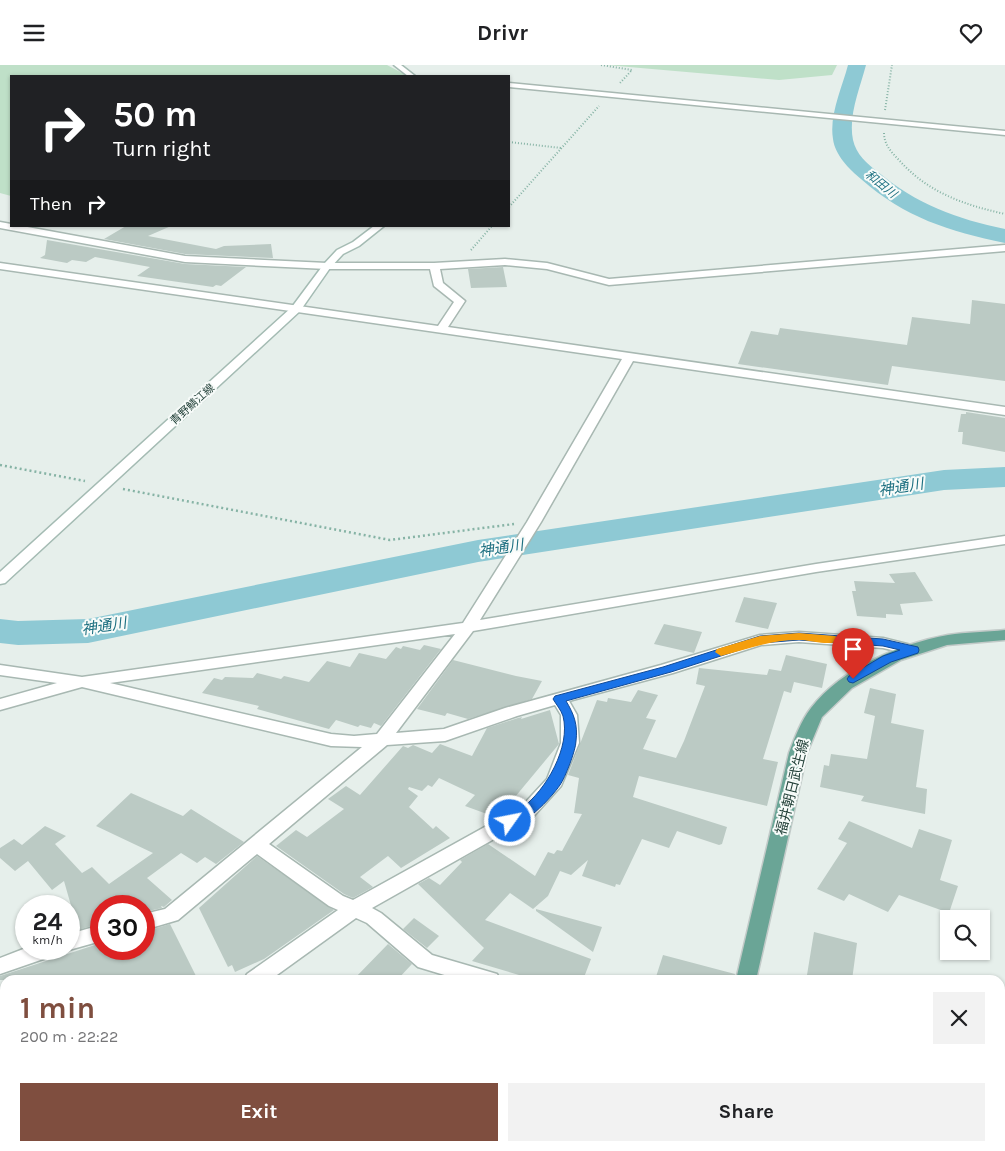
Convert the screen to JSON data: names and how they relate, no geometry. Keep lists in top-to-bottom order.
{
  "streets": {
    "main road": ["福井朝日武生線"],
    "street": ["青野鯖江線"]
  },
  "water": ["和田川", "神通川"],
  "page": {
    "header": "Drivr",
    "turn": ["50 m", "Turn right"],
    "then": "Then",
    "speed": "24 km/h",
    "limit": "30",
    "heading": ["1 min", "200 m · 22:22"],
    "buttons": ["Exit", "Share"]
  }
}
